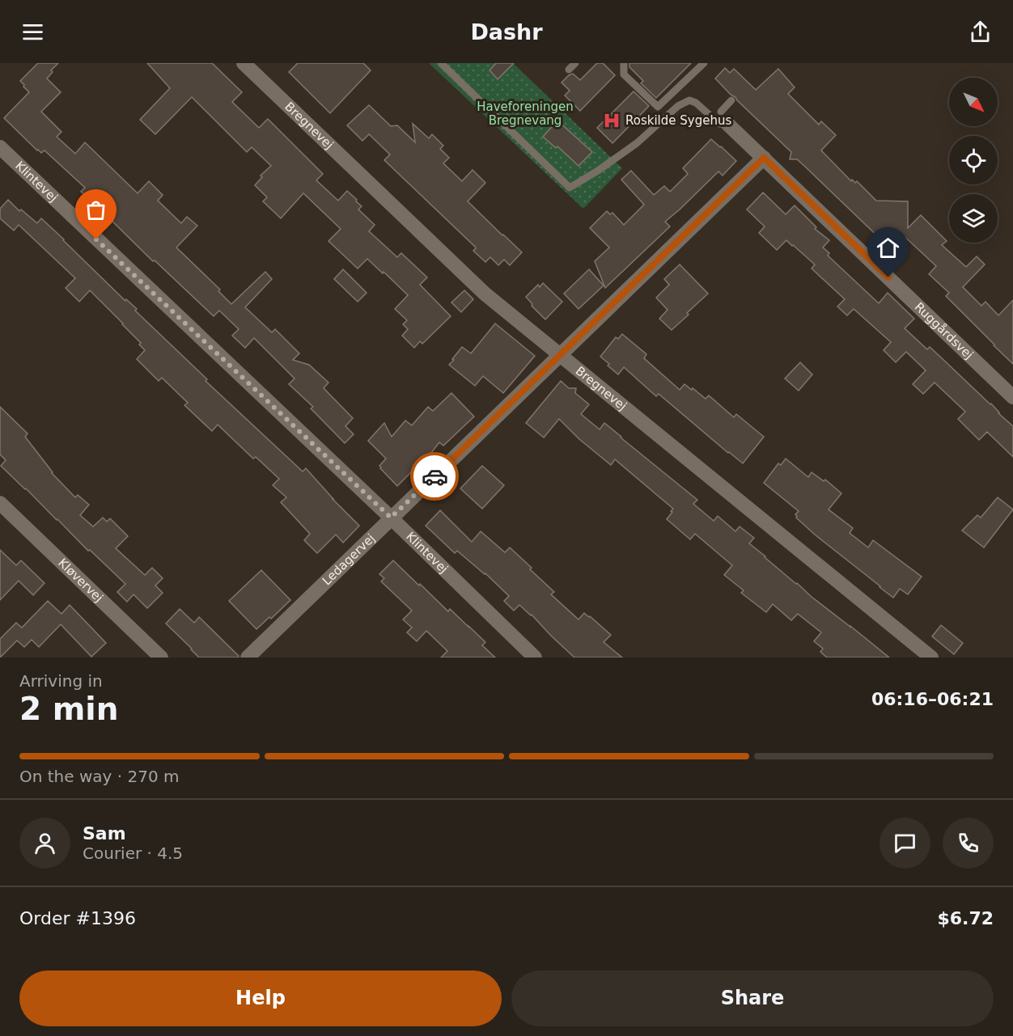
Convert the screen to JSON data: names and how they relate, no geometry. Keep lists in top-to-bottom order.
{
  "streets": {
    "street": [
      "Bregnevej",
      "Klintevej",
      "Ruggårdsvej",
      "Ledagervej",
      "Kløvervej"
    ]
  },
  "crossings": [
    ["Bregnevej", "Ledagervej"],
    ["Klintevej", "Ledagervej"],
    ["Ruggårdsvej", "Ledagervej"]
  ],
  "parks": ["Haveforeningen Bregnevang"],
  "places": {
    "hospital": ["Roskilde Sygehus"]
  },
  "north": "bottom right",
  "page": {
    "header": "Dashr",
    "heading": ["2 min", "Arriving in", "06:16–06:21"],
    "panel": [
      "Sam",
      "Courier · 4.5",
      "Order #1396",
      "$6.72"
    ],
    "bar": "On the way · 270 m",
    "buttons": ["Help", "Share"]
  }
}
